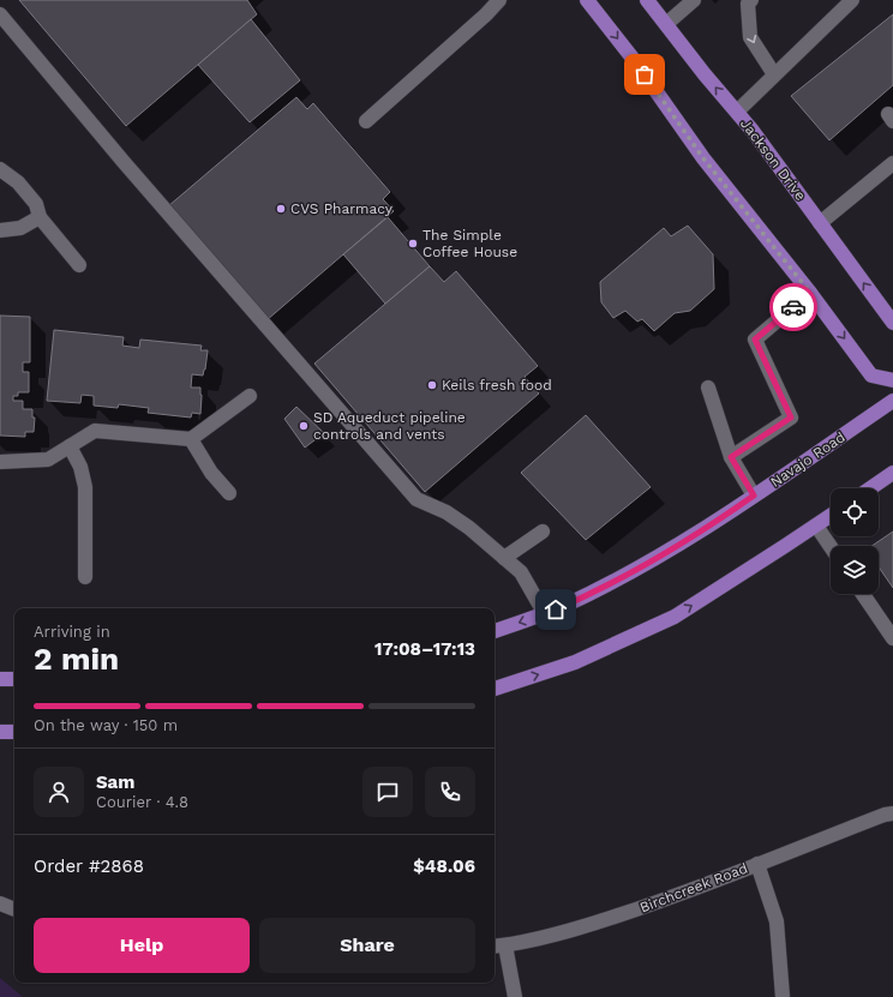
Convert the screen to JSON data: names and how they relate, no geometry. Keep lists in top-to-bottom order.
{
  "streets": {
    "main road": ["Jackson Drive", "Navajo Road"],
    "street": ["Birchcreek Road"]
  },
  "places": [
    "CVS Pharmacy",
    "The Simple Coffee House",
    "Keils fresh food",
    "SD Aqueduct pipeline controls and vents"
  ],
  "page": {
    "heading": ["2 min", "Arriving in", "17:08–17:13"],
    "panel": [
      "Sam",
      "Courier · 4.8",
      "Order #2868",
      "$48.06"
    ],
    "bar": "On the way · 150 m",
    "buttons": ["Help", "Share"]
  }
}
